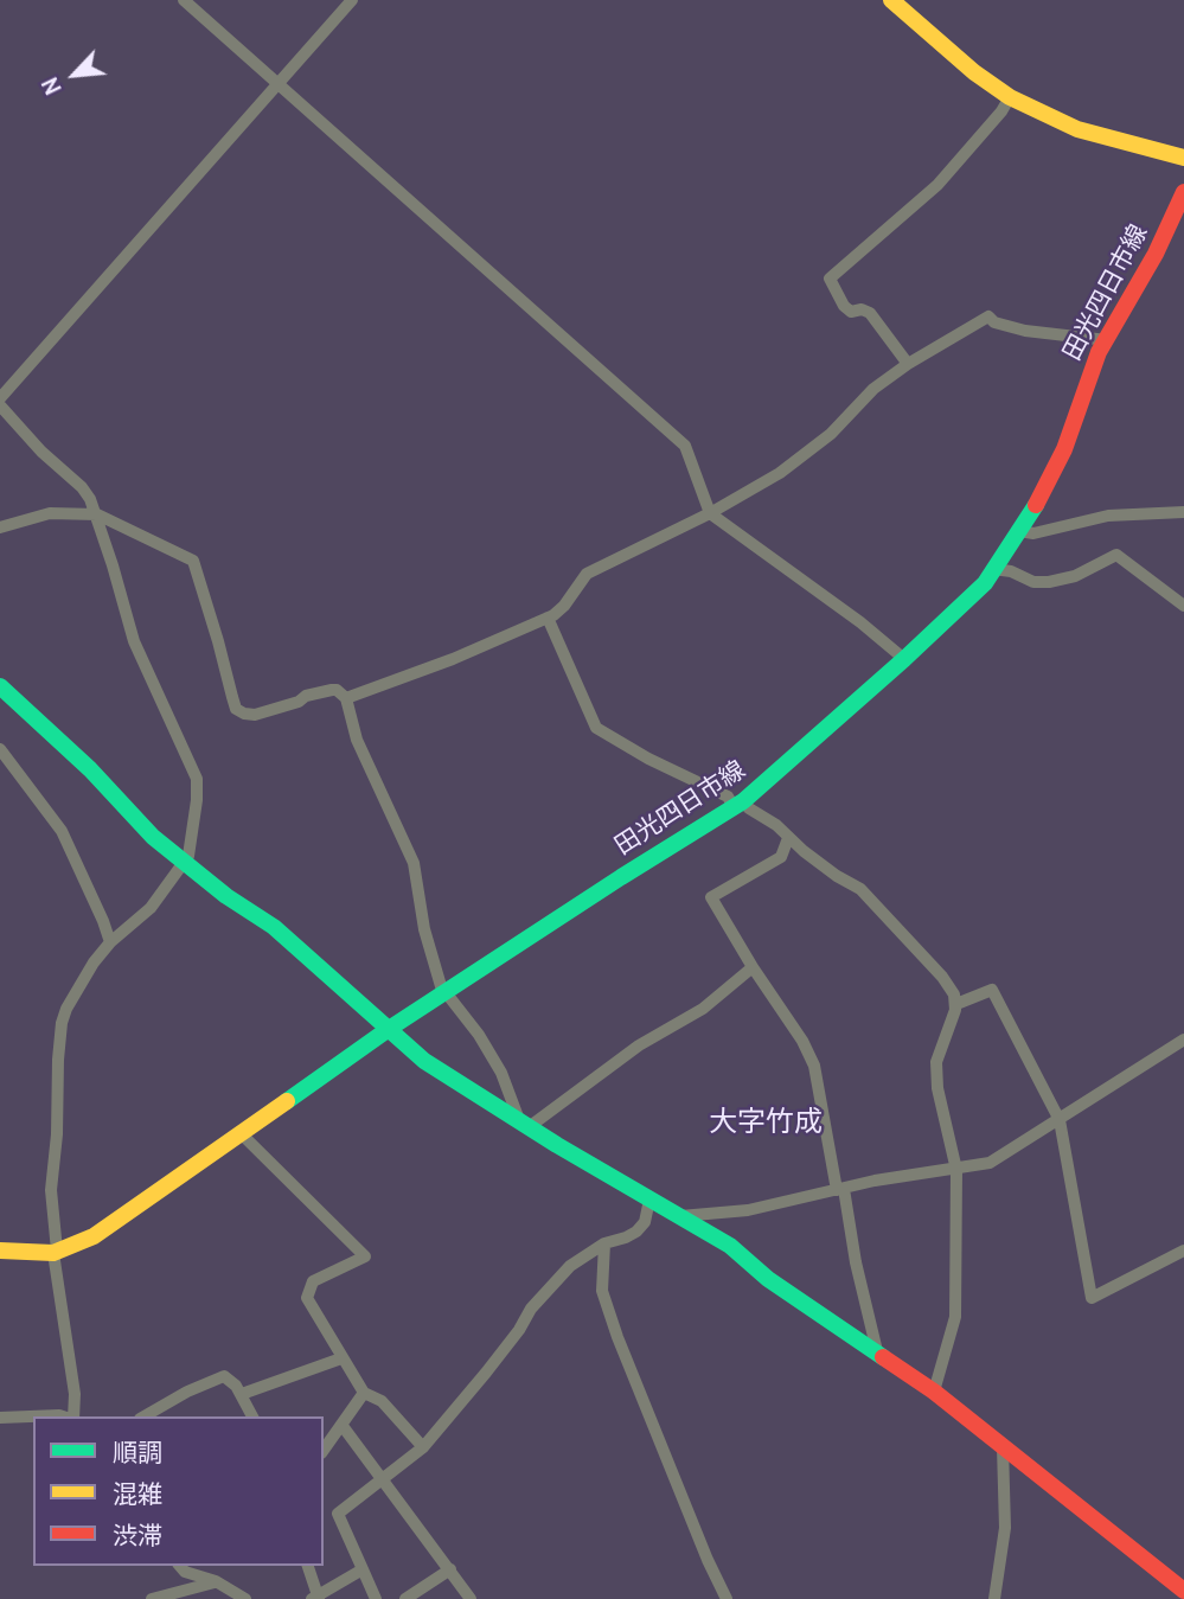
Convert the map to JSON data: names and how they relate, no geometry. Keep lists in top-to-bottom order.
{
  "streets": {
    "main road": ["田光四日市線"]
  },
  "districts": ["大字竹成"],
  "legend": ["順調", "混雑", "渋滞"],
  "north": "bottom left"
}
